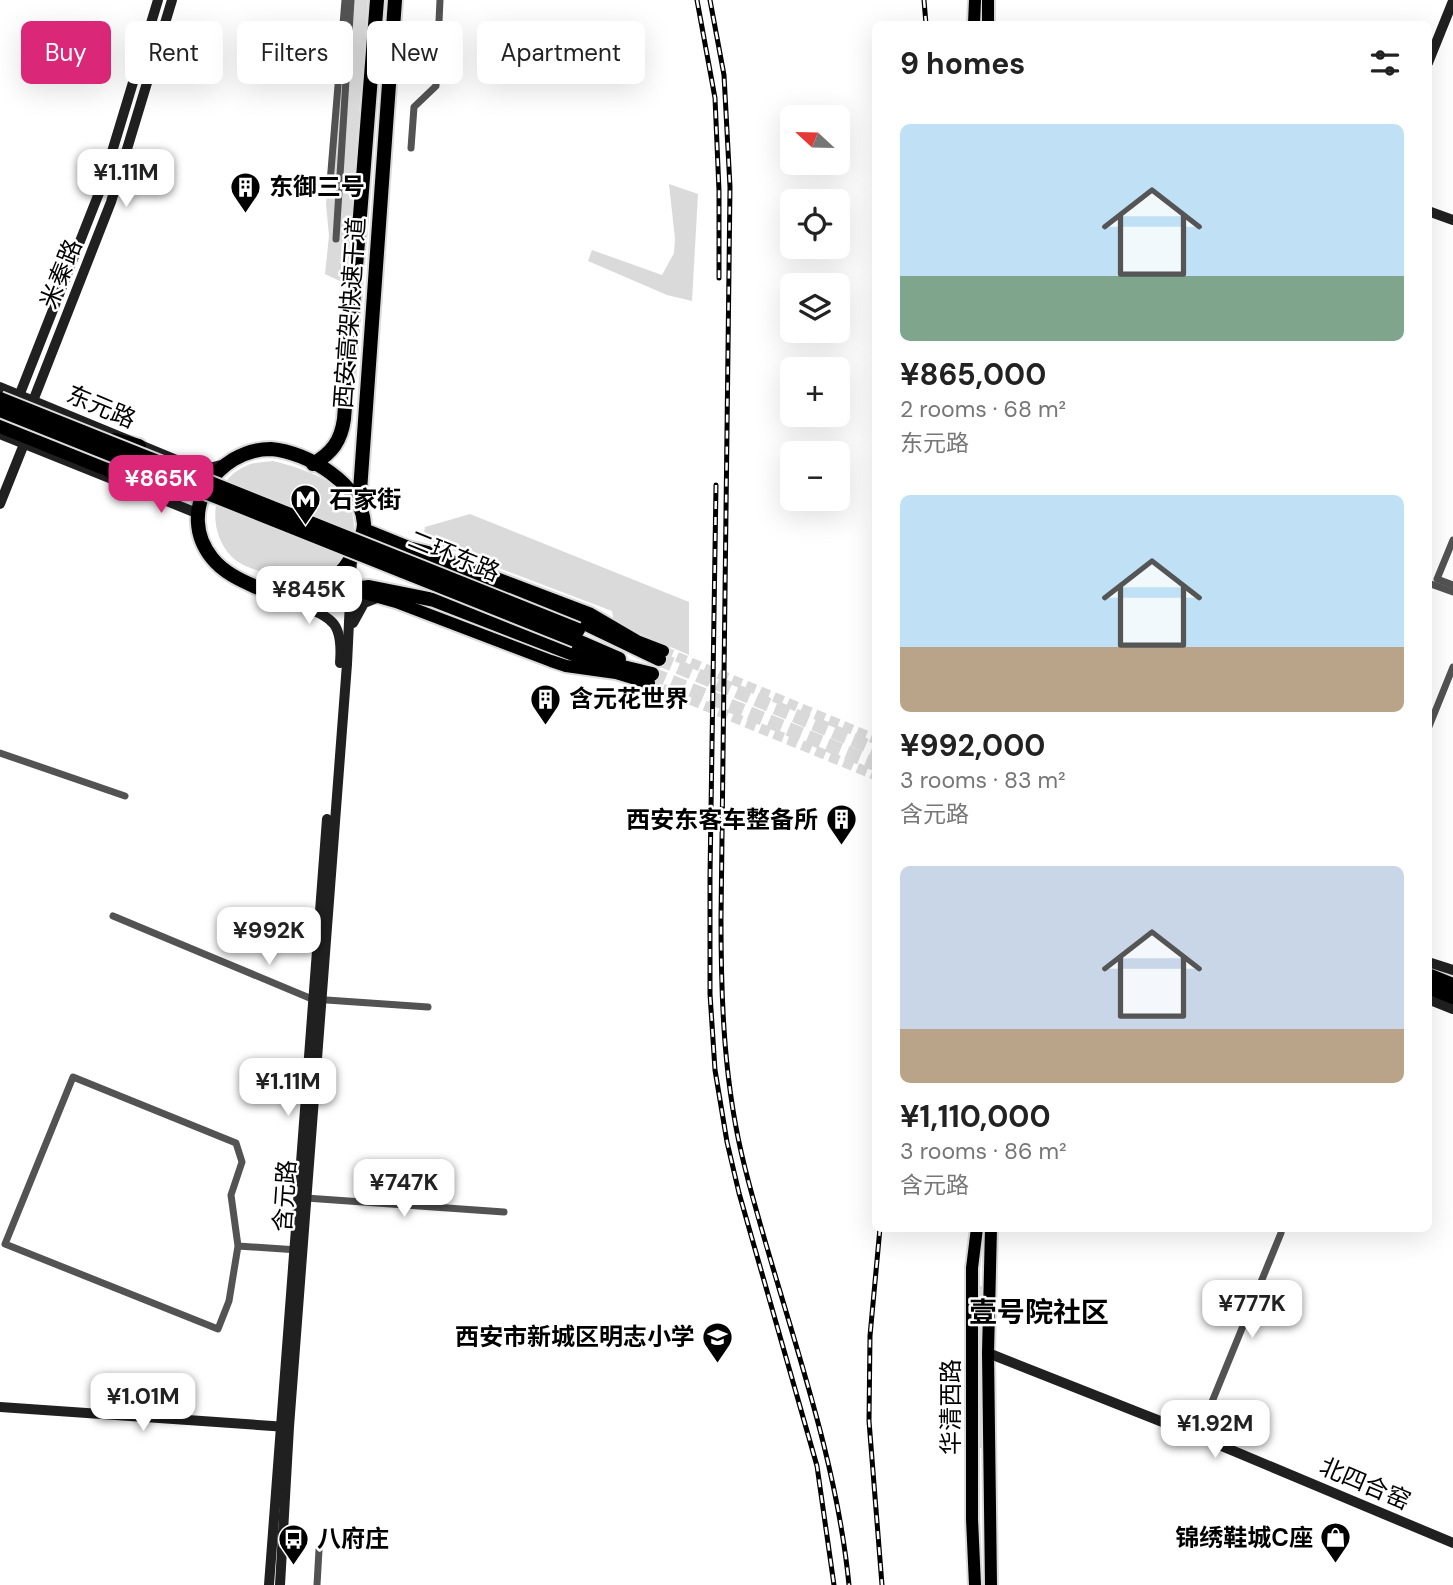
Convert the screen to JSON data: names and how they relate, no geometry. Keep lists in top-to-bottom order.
{
  "streets": {
    "highway": ["西安高架快速干道", "二环东路"],
    "main road": [
      "米秦路",
      "东元路",
      "含元路",
      "华清西路",
      "北四合窑"
    ]
  },
  "crossings": [
    ["米秦路", "东元路"],
    ["西安高架快速干道", "东元路"],
    ["西安高架快速干道", "含元路"],
    ["东元路", "含元路"],
    ["华清西路", "北四合窑"]
  ],
  "districts": ["壹号院社区"],
  "places": {
    "building": ["东御三号", "含元花世界", "西安东客车整备所"],
    "metro station": ["石家街"],
    "school or university": ["西安市新城区明志小学"],
    "shop": ["锦绣鞋城C座"],
    "bus stop": ["八府庄"]
  },
  "north": "left",
  "page": {
    "chip": [
      "Buy",
      "Rent",
      "Filters",
      "New",
      "Apartment"
    ],
    "heading": "9 homes",
    "map_buttons": ["+", "−"],
    "list": [
      {
        "name": "¥865,000",
        "note": "2 rooms · 68 m² · 东元路"
      },
      {
        "name": "¥992,000",
        "note": "3 rooms · 83 m² · 含元路"
      },
      {
        "name": "¥1,110,000",
        "note": "3 rooms · 86 m² · 含元路"
      }
    ],
    "price": [
      "¥1.11M",
      "¥865K",
      "¥845K",
      "¥992K",
      "¥1.11M",
      "¥747K",
      "¥777K",
      "¥1.01M",
      "¥1.92M"
    ]
  }
}
